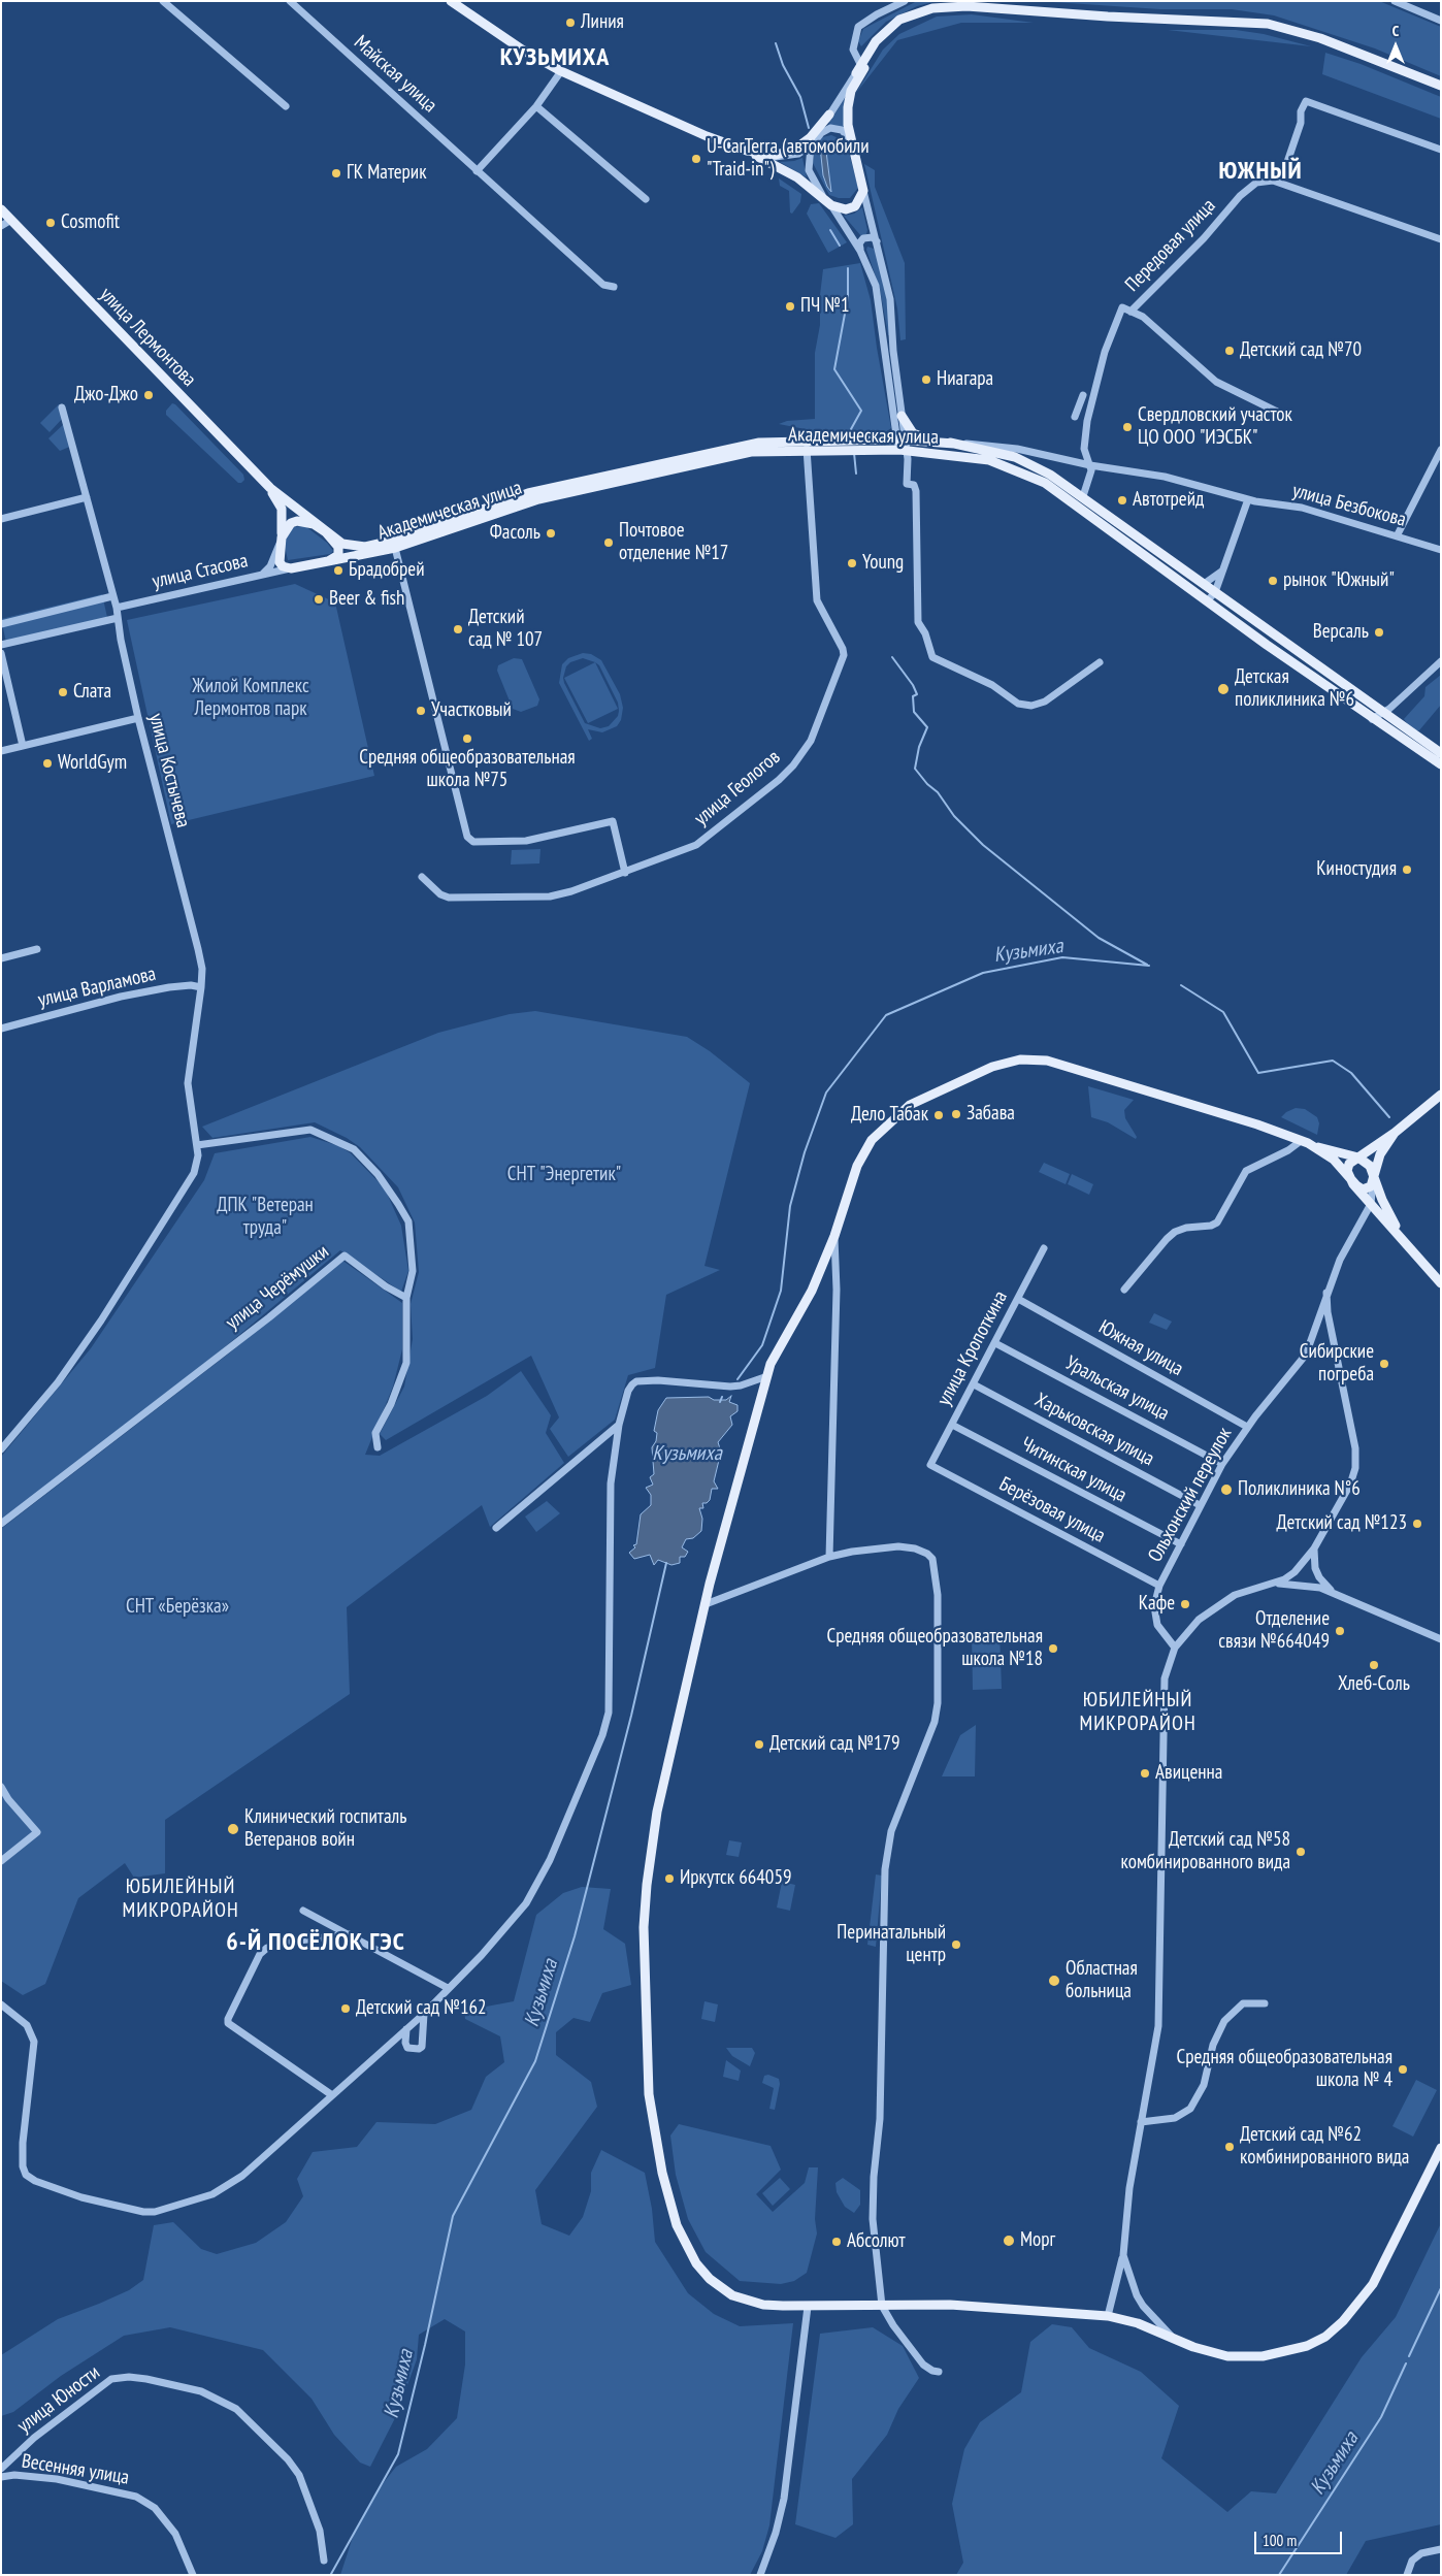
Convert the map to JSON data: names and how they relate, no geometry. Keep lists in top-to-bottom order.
{
  "streets": {
    "main road": ["улица Лермонтова", "Академическая улица"],
    "street": [
      "Майская улица",
      "Передовая улица",
      "улица Безбокова",
      "улица Стасова",
      "улица Костычева",
      "улица Геологов",
      "улица Варламова",
      "улица Черёмушки",
      "улица Кропоткина",
      "Южная улица",
      "Уральская улица",
      "Харьковская улица",
      "Читинская улица",
      "Ольхонский переулок",
      "Берёзовая улица",
      "улица Юности",
      "Весенняя улица"
    ]
  },
  "crossings": [
    ["улица Лермонтова", "Академическая улица"],
    ["улица Лермонтова", "улица Стасова"],
    ["Академическая улица", "улица Стасова"],
    ["Академическая улица", "улица Геологов"],
    ["улица Стасова", "улица Костычева"],
    ["улица Костычева", "улица Варламова"],
    ["улица Кропоткина", "Южная улица"],
    ["улица Кропоткина", "Уральская улица"],
    ["улица Кропоткина", "Харьковская улица"],
    ["улица Кропоткина", "Читинская улица"],
    ["улица Кропоткина", "Берёзовая улица"],
    ["Южная улица", "Ольхонский переулок"],
    ["Уральская улица", "Ольхонский переулок"],
    ["Харьковская улица", "Ольхонский переулок"],
    ["Читинская улица", "Ольхонский переулок"],
    ["Ольхонский переулок", "Берёзовая улица"]
  ],
  "districts": [
    "КУЗЬМИХА",
    "ЮЖНЫЙ",
    "ЮБИЛЕЙНЫЙ МИКРОРАЙОН",
    "ЮБИЛЕЙНЫЙ МИКРОРАЙОН",
    "6-Й ПОСЁЛОК ГЭС"
  ],
  "water": ["Кузьмиха"],
  "parks": [
    "Жилой Комплекс Лермонтов парк",
    "СНТ \"Энергетик\"",
    "ДПК \"Ветеран труда\"",
    "СНТ «Берёзка»"
  ],
  "places": [
    "Линия",
    "U-CarTerra (автомобили \"Traid-in\")",
    "ГК Материк",
    "Cosmofit",
    "ПЧ №1",
    "Детский сад №70",
    "Ниагара",
    "Джо-Джо",
    "Свердловский участок ЦО ООО \"ИЭСБК\"",
    "Автотрейд",
    "Фасоль",
    "Почтовое отделение №17",
    "Young",
    "Брадобрей",
    "рынок \"Южный\"",
    "Beer & fish",
    "Детский сад № 107",
    "Версаль",
    "Детская поликлиника №6",
    "Слата",
    "Участковый",
    "Средняя общеобразовательная школа №75",
    "WorldGym",
    "Киностудия",
    "Забава",
    "Дело Табак",
    "Сибирские погреба",
    "Поликлиника N°6",
    "Детский сад №123",
    "Кафе",
    "Отделение связи №664049",
    "Средняя общеобразовательная школа №18",
    "Хлеб-Соль",
    "Детский сад №179",
    "Авиценна",
    "Клинический госпиталь Ветеранов войн",
    "Детский сад №58 комбинированного вида",
    "Иркутск 664059",
    "Перинатальный центр",
    "Областная больница",
    "Детский сад №162",
    "Средняя общеобразовательная школа № 4",
    "Детский сад №62 комбинированного вида",
    "Морг",
    "Абсолют"
  ],
  "scale_bar": "100 m",
  "north": "top"
}
